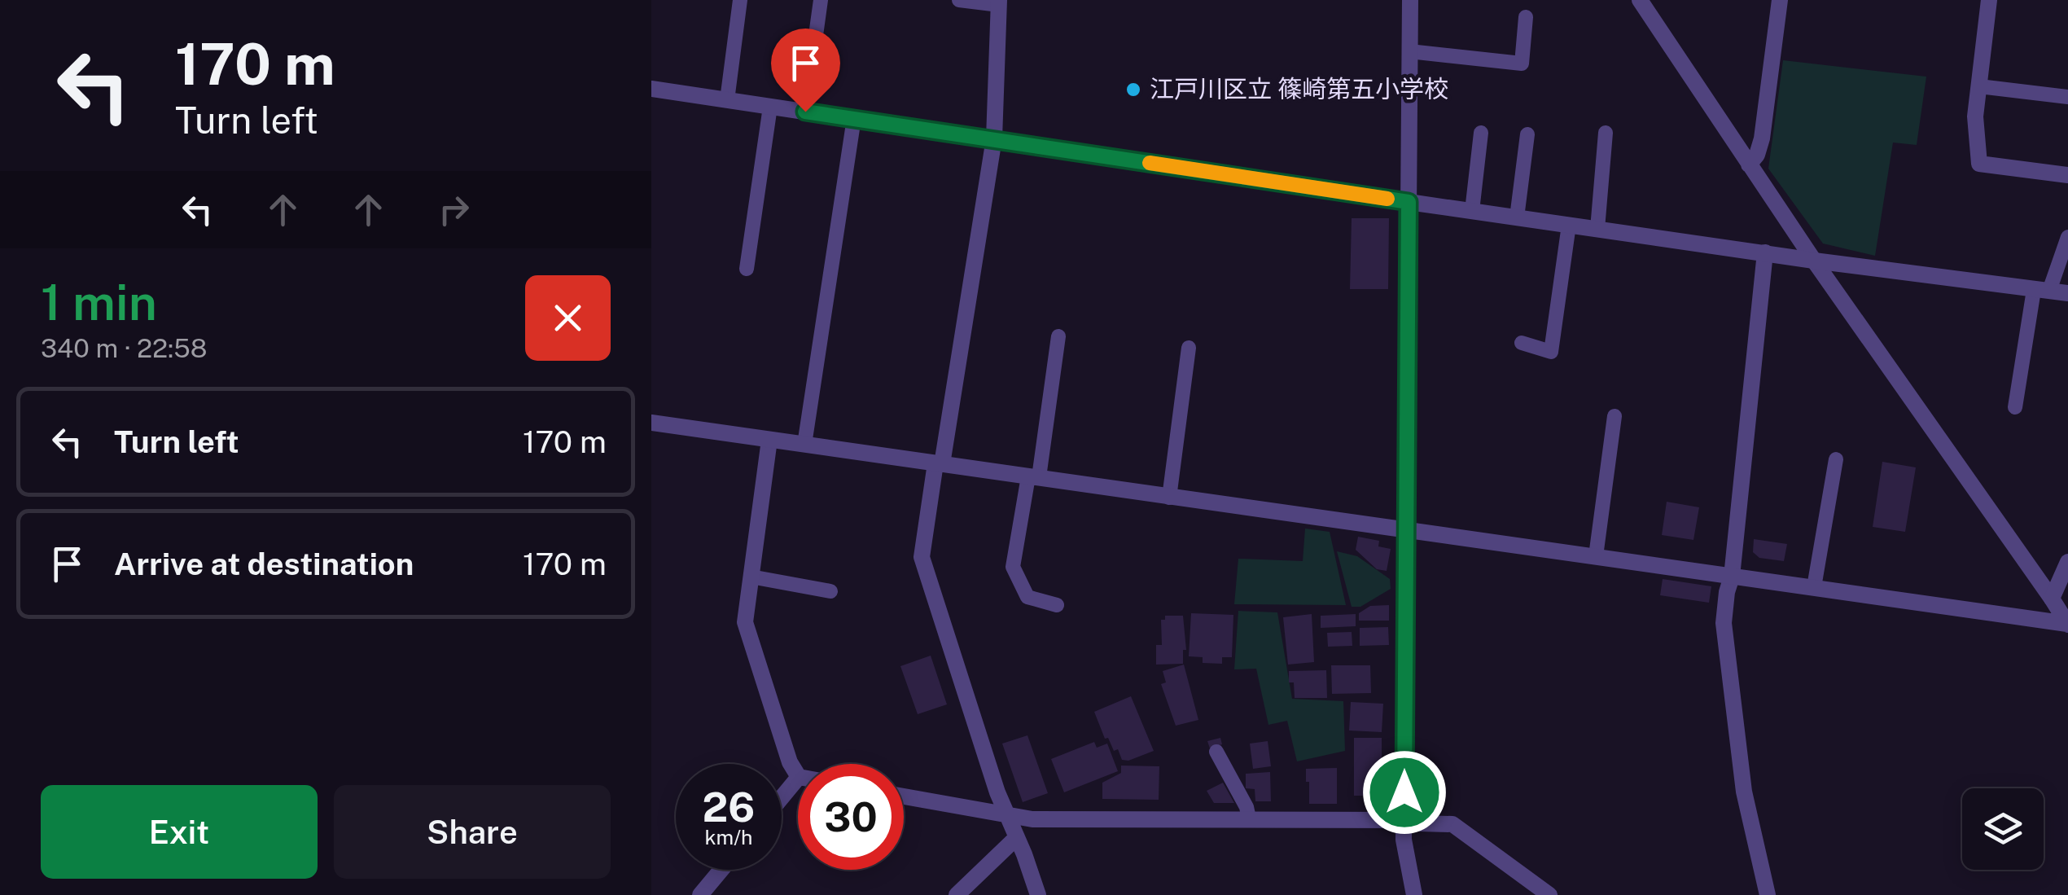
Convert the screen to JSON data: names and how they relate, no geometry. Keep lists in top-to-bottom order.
{
  "places": ["江戸川区立 篠崎第五小学校"],
  "page": {
    "turn": ["170 m", "Turn left"],
    "heading": ["1 min", "340 m · 22:58"],
    "list": [
      {
        "name": "Turn left",
        "value": "170 m"
      },
      {
        "name": "Arrive at destination",
        "value": "170 m"
      }
    ],
    "speed": "26 km/h",
    "limit": "30",
    "buttons": ["Exit", "Share"]
  }
}
